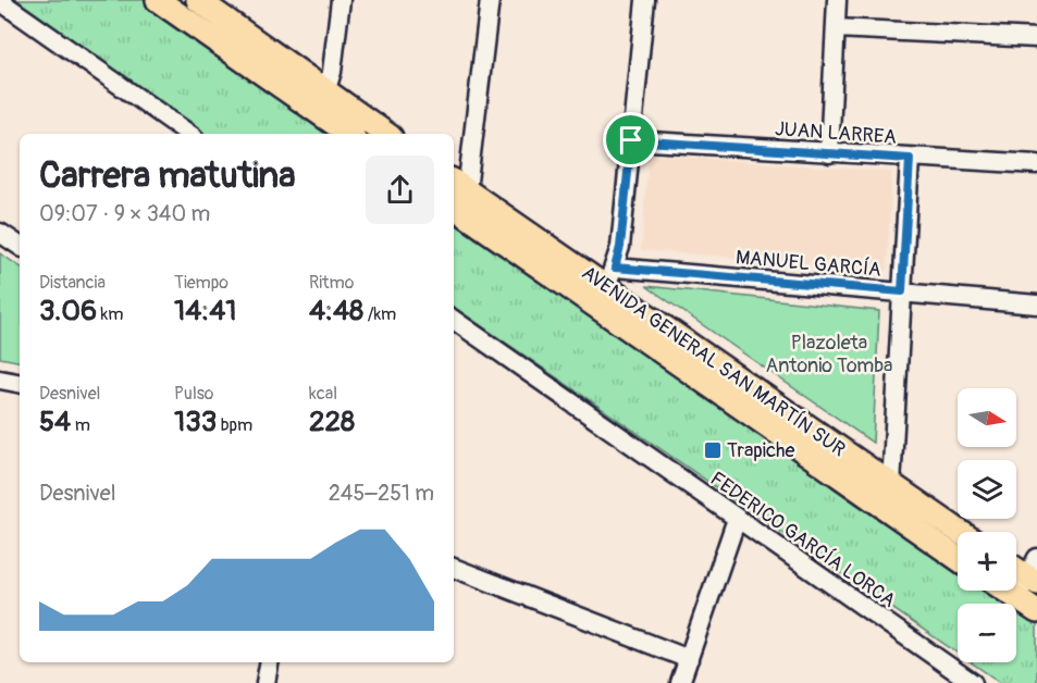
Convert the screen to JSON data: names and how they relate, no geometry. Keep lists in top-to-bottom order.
{
  "streets": {
    "main road": ["AVENIDA GENERAL SAN MARTÍN SUR"],
    "street": ["JUAN LARREA", "MANUEL GARCÍA", "FEDERICO GARCÍA LORCA"]
  },
  "crossings": [
    ["MANUEL GARCÍA", "AVENIDA GENERAL SAN MARTÍN SUR"]
  ],
  "parks": ["Plazoleta Antonio Tomba"],
  "places": {
    "transit": ["Trapiche"]
  },
  "north": "right",
  "page": {
    "heading": ["Carrera matutina", "09:07 · 9 × 340 m"],
    "stats": [
      ["Distancia", "3.06 km"],
      ["Tiempo", "14:41"],
      ["Ritmo", "4:48 /km"],
      ["Desnivel", "54 m"],
      ["Pulso", "133 bpm"],
      ["kcal", "228"]
    ],
    "map_buttons": ["+", "−"],
    "chart": ["Desnivel", "245–251 m"]
  }
}
